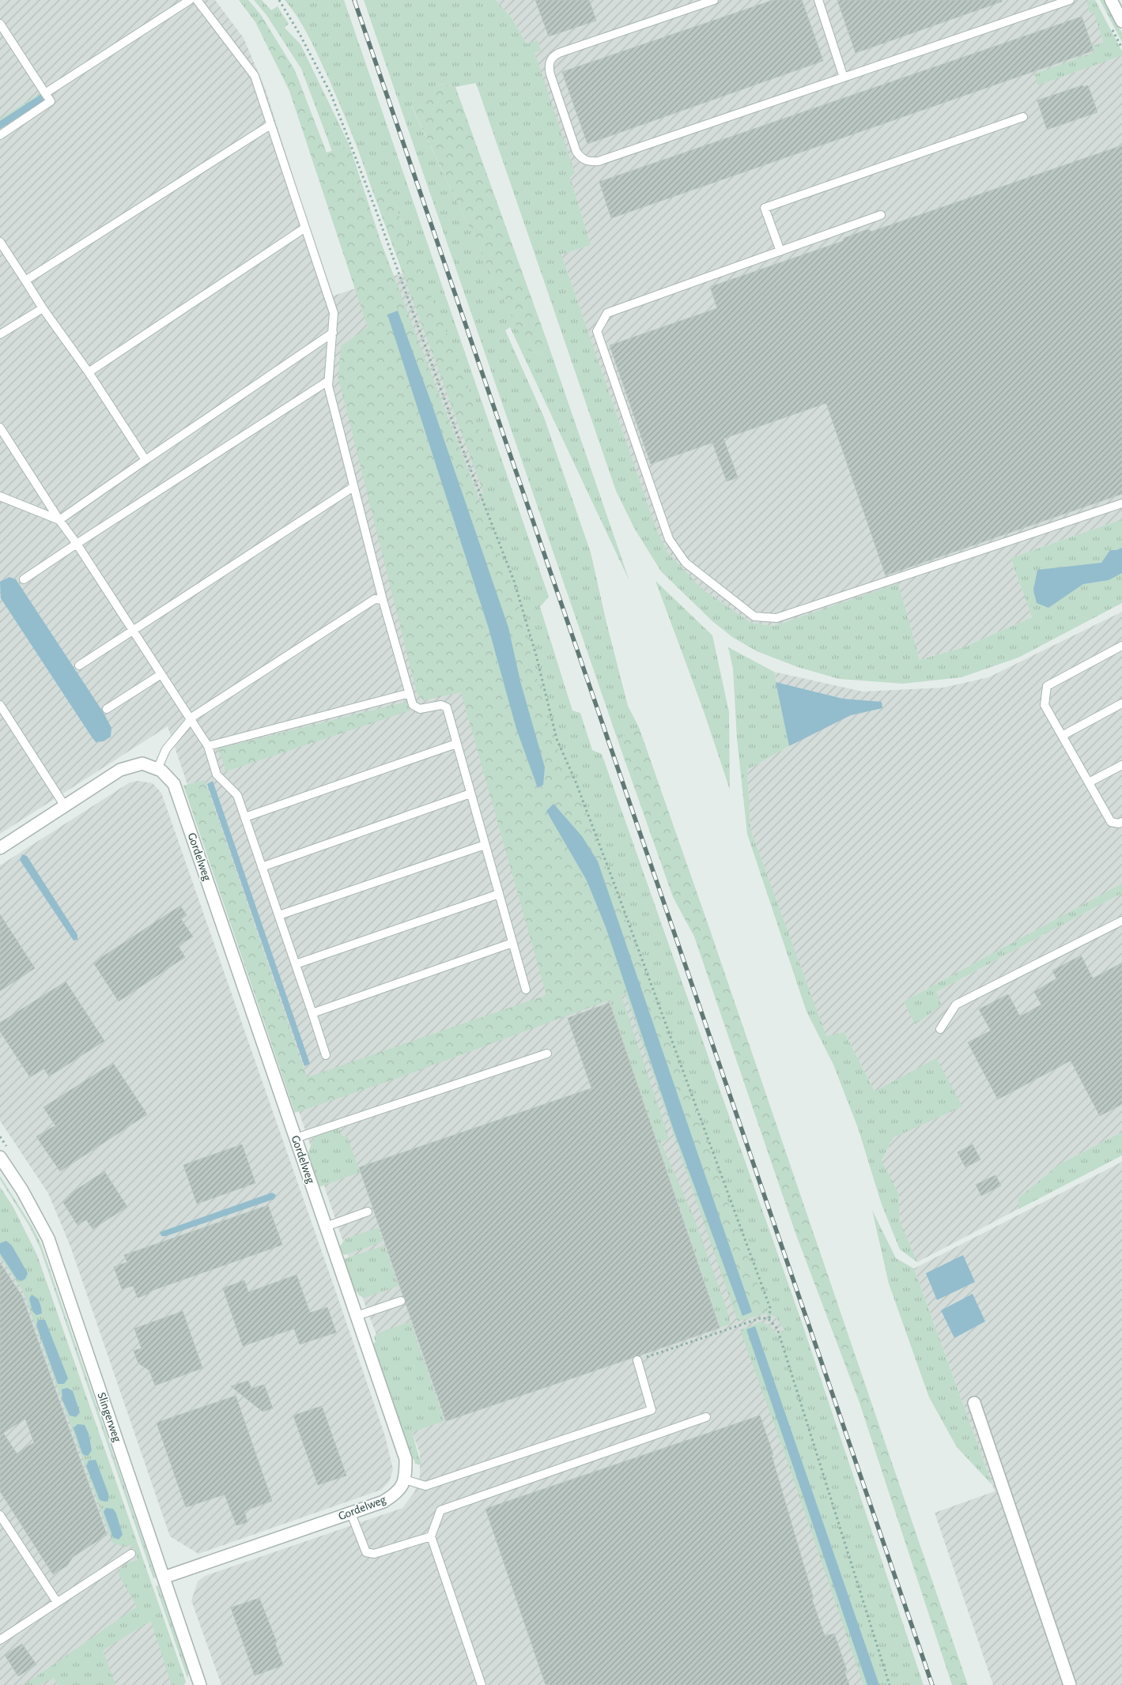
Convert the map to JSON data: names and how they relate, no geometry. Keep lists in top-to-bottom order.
{
  "streets": {
    "street": ["Gordelweg", "Slingerweg"]
  },
  "crossings": [
    ["Gordelweg", "Slingerweg"]
  ]
}
